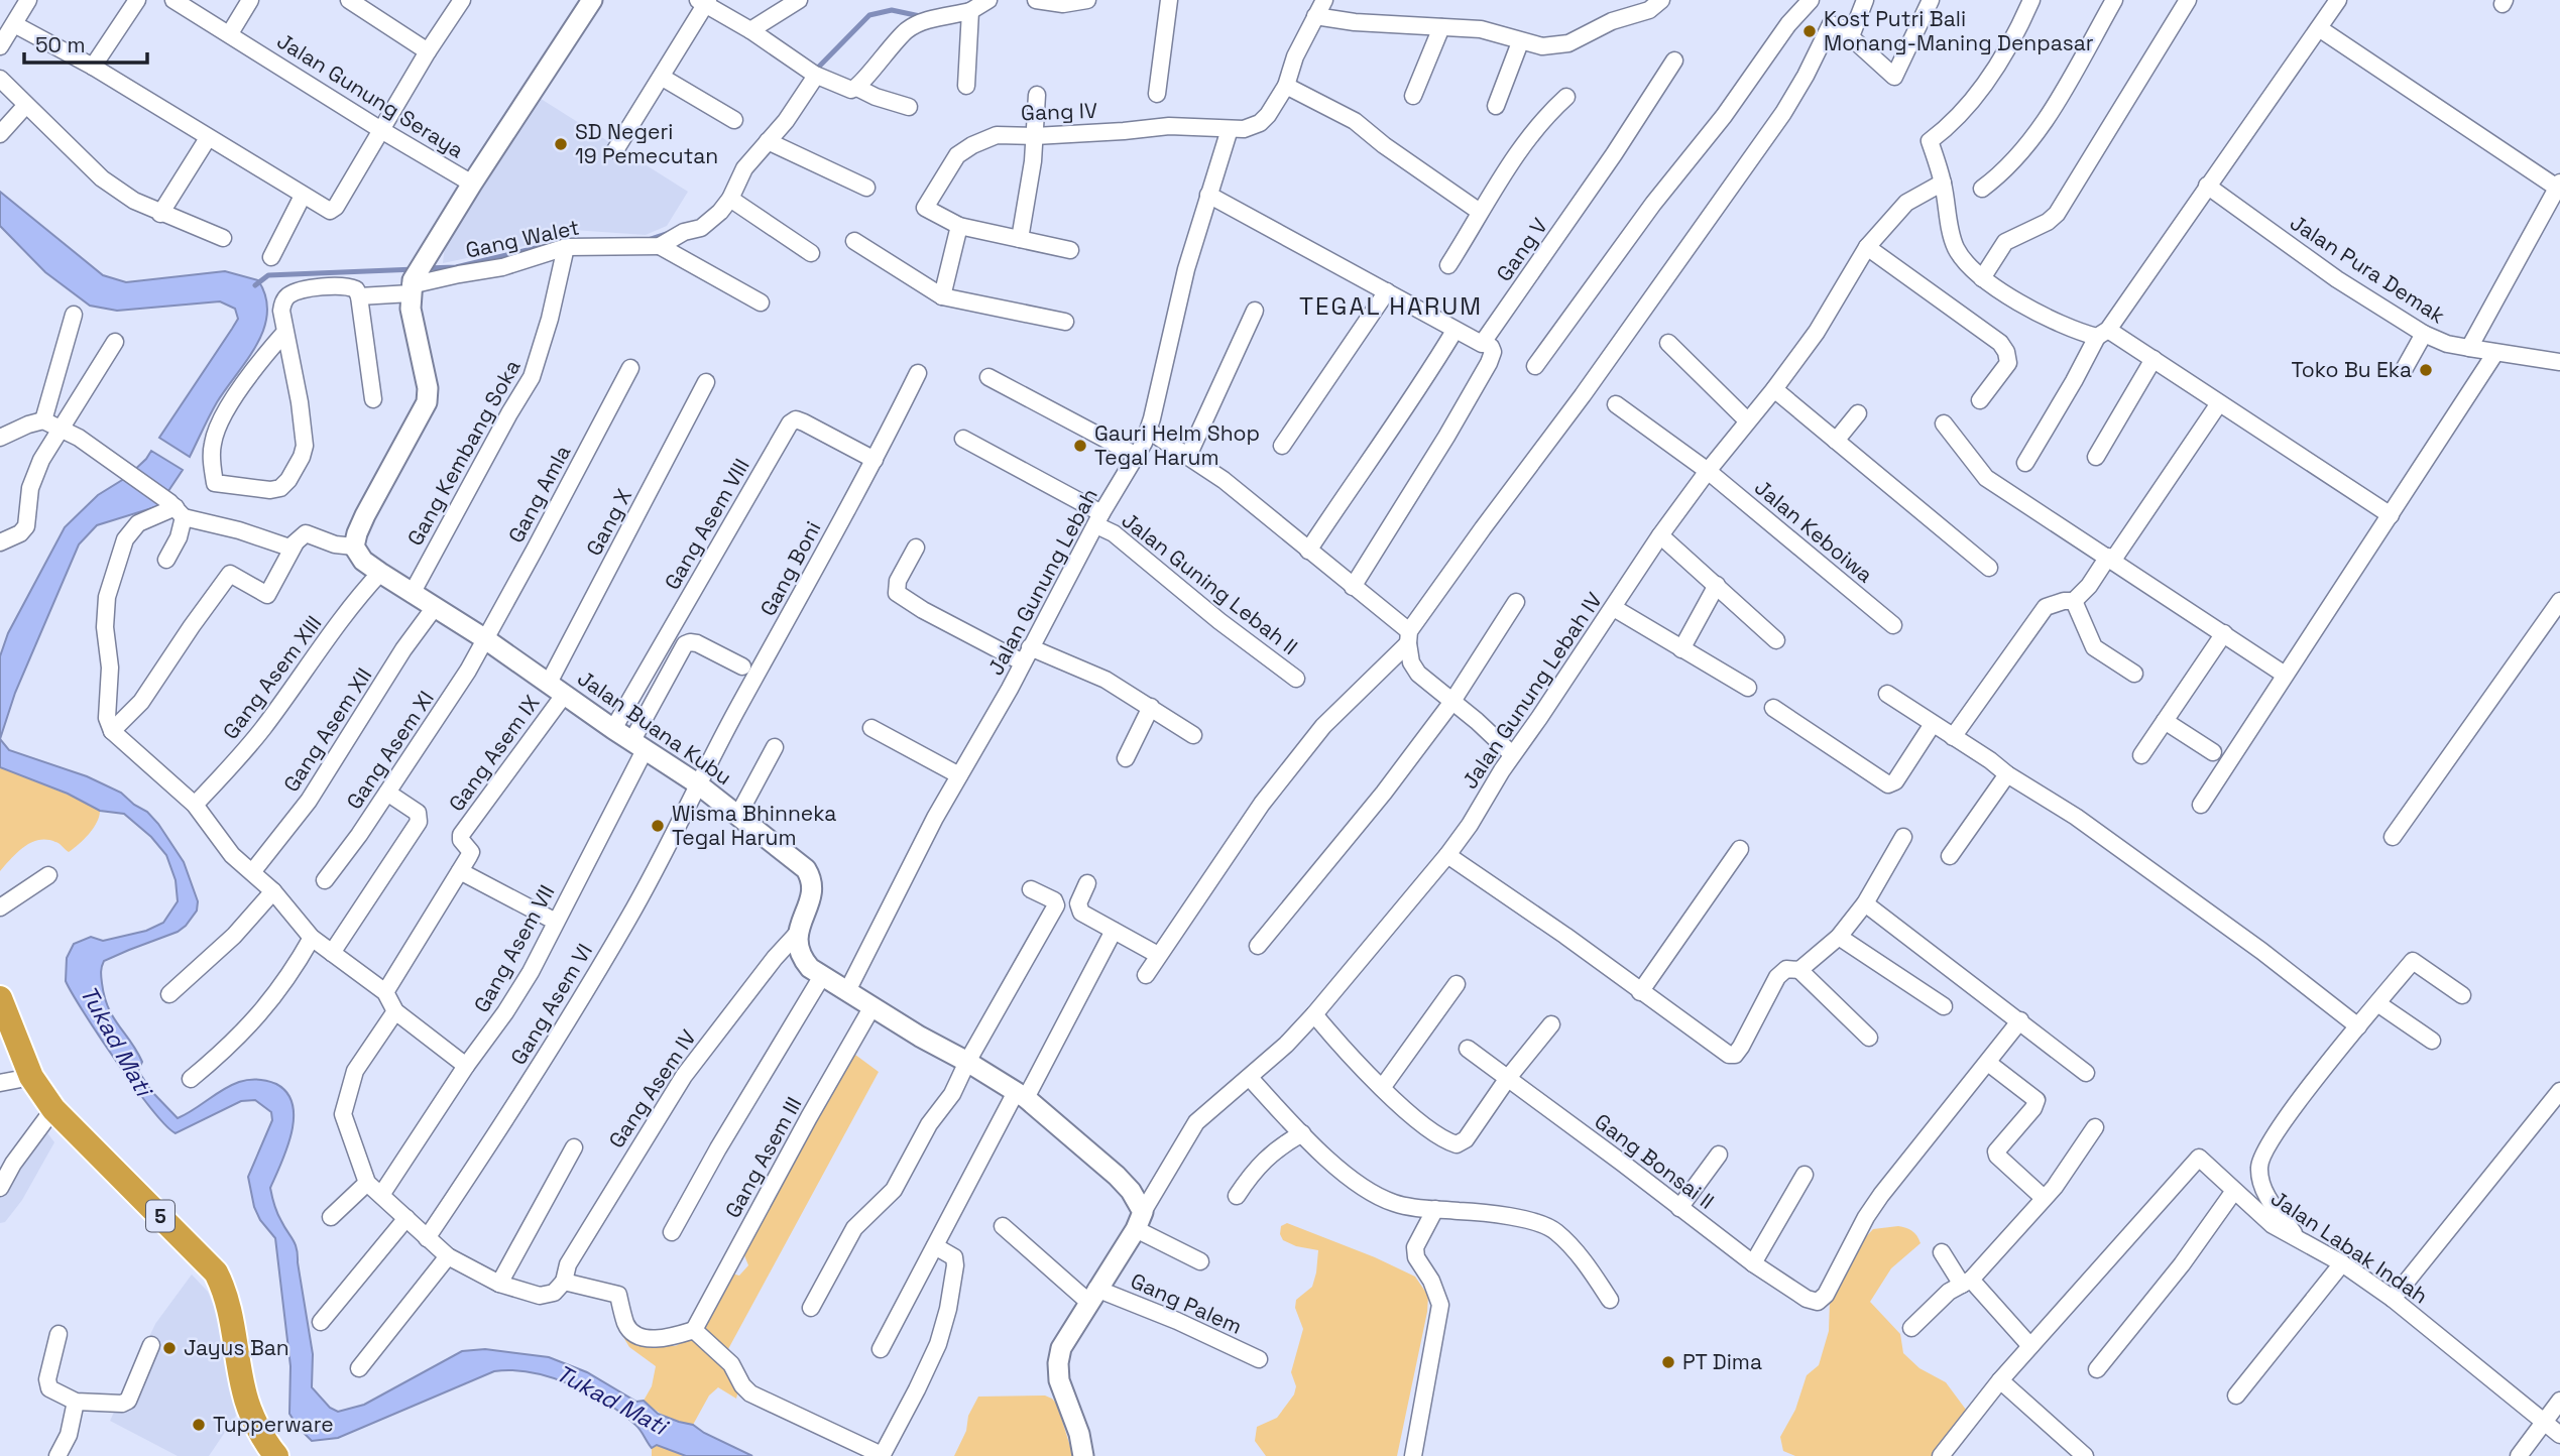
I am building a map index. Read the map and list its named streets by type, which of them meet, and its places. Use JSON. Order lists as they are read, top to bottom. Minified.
{"streets":{"highway":["5"],"street":["Jalan Gunung Seraya","Gang IV","Gang Walet","Gang V","Jalan Pura Demak","Gang Kembang Soka","Gang Amla","Gang X","Gang Asem VIII","Jalan Keboiwa","Gang Boni","Jalan Gunung Lebah","Jalan Guning Lebah II","Gang Asem XIII","Jalan Gunung Lebah IV","Jalan Buana Kubu","Gang Asem XII","Gang Asem XI","Gang Asem IX","Gang Asem VII","Gang Asem VI","Gang Asem IV","Gang Asem III","Gang Bonsai II","Jalan Labak Indah","Gang Palem"]},"crossings":[["Gang IV","Jalan Gunung Lebah"],["Gang Walet","Gang Kembang Soka"],["Gang Kembang Soka","Jalan Buana Kubu"],["Gang Amla","Jalan Buana Kubu"],["Gang Amla","Gang Asem XI"],["Gang X","Jalan Buana Kubu"],["Gang X","Gang Asem IX"],["Gang Asem VIII","Gang Boni"],["Gang Asem VIII","Jalan Buana Kubu"],["Jalan Keboiwa","Jalan Gunung Lebah IV"],["Gang Boni","Jalan Buana Kubu"],["Gang Boni","Gang Asem VI"],["Jalan Gunung Lebah","Jalan Guning Lebah II"],["Gang Asem XIII","Jalan Buana Kubu"],["Jalan Buana Kubu","Gang Asem XII"],["Jalan Buana Kubu","Gang Asem XI"],["Jalan Buana Kubu","Gang Asem IX"],["Jalan Buana Kubu","Gang Asem VII"],["Jalan Buana Kubu","Gang Asem VI"],["Jalan Buana Kubu","Gang Asem IV"]],"districts":["TEGAL HARUM"],"water":["Tukad Mati"],"places":["Kost Putri Bali Monang-Maning Denpasar","SD Negeri 19 Pemecutan","Toko Bu Eka","Gauri Helm Shop Tegal Harum","Wisma Bhinneka Tegal Harum","Jayus Ban","PT Dima","Tupperware"],"scale_bar":"50 m"}
